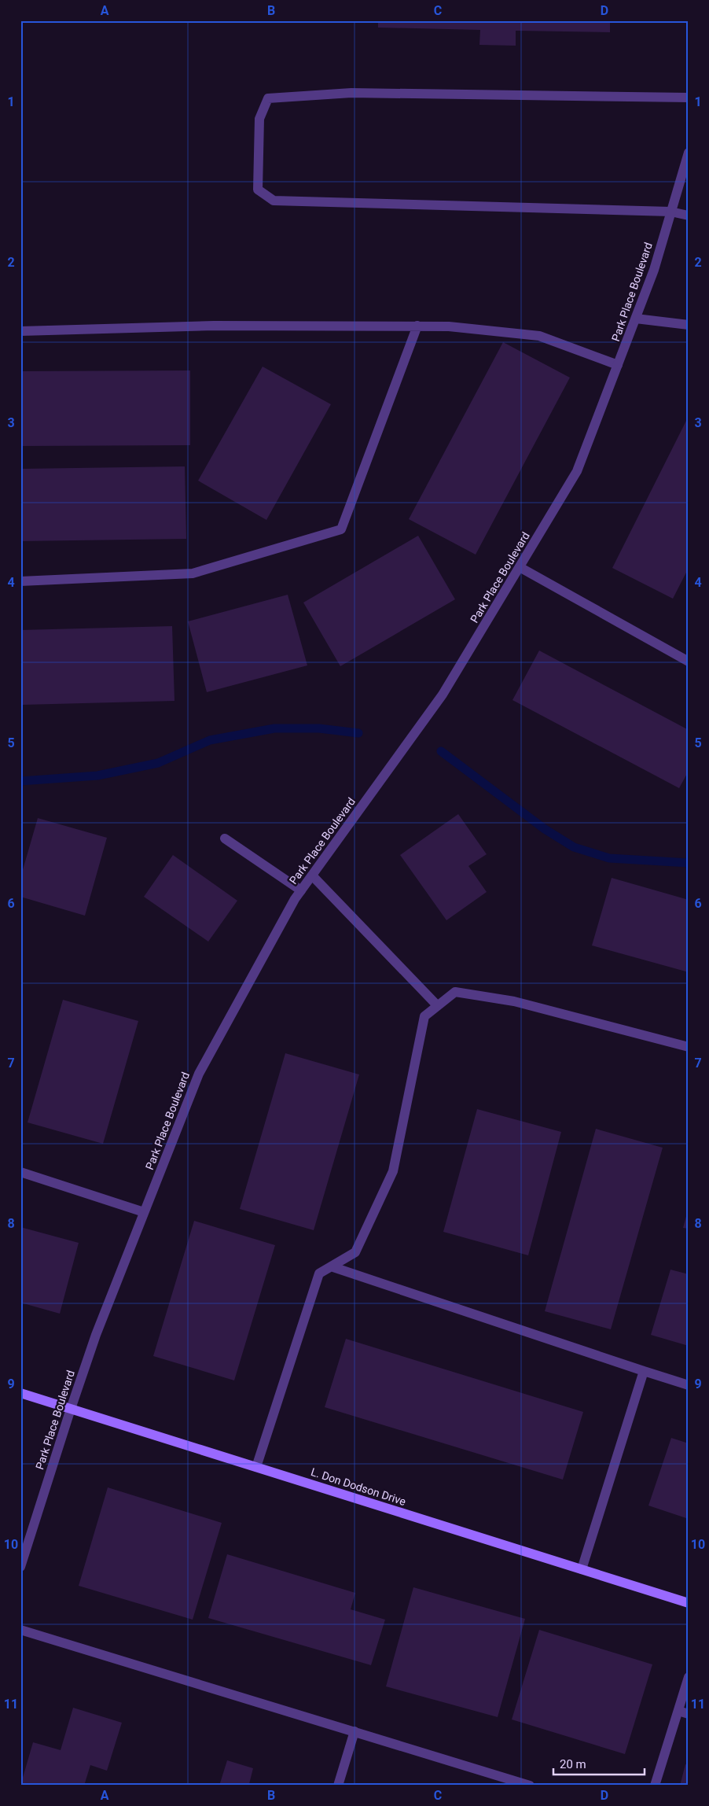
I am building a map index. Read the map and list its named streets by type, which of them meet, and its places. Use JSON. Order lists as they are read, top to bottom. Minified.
{"streets":{"street":["Park Place Boulevard","L. Don Dodson Drive"]},"crossings":[["Park Place Boulevard","L. Don Dodson Drive"]],"scale_bar":"20 m","grid":{"columns":["A","B","C","D"],"rows":["1","2","3","4","5","6","7","8","9","10","11"]}}
